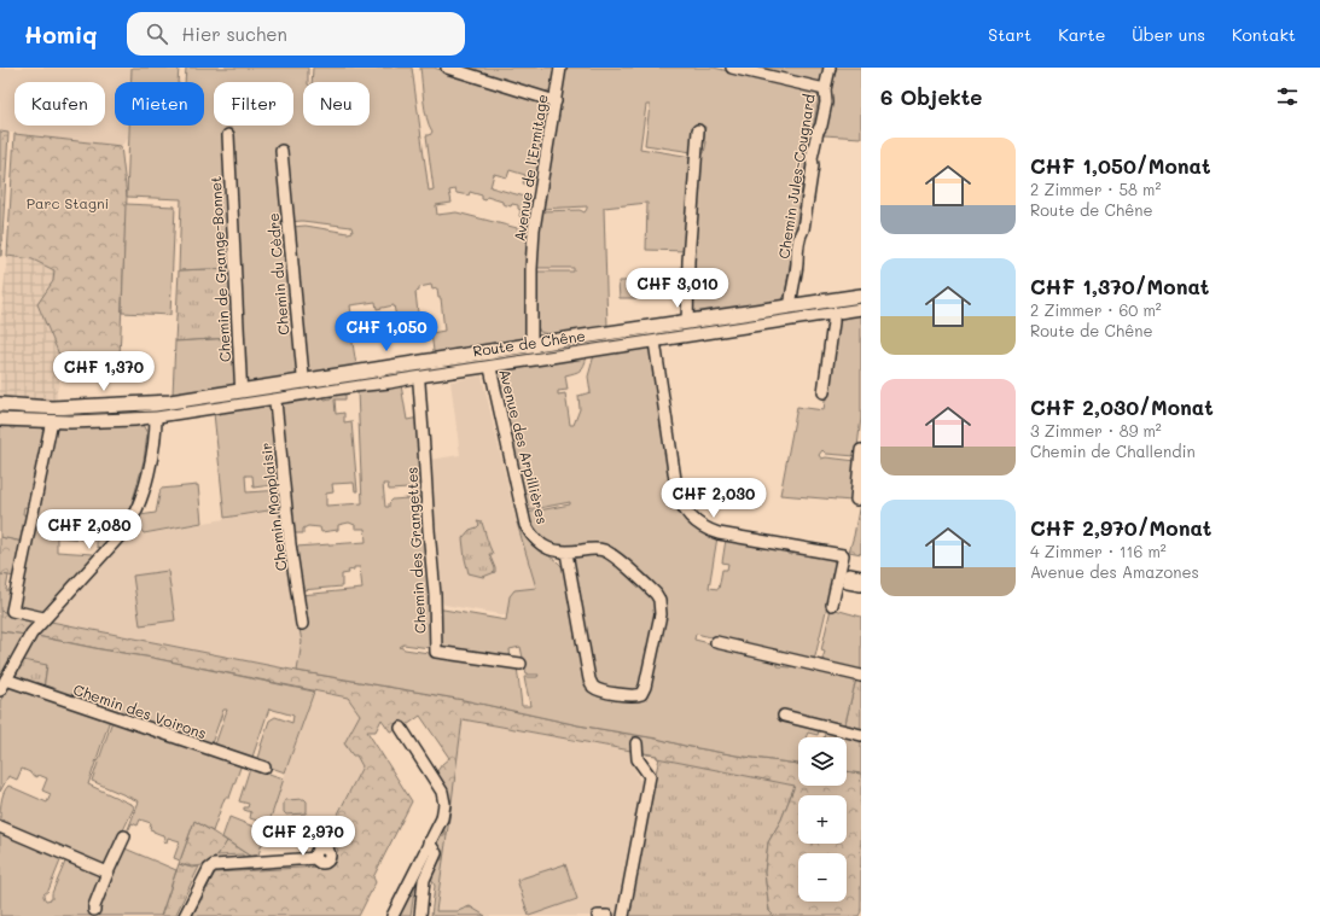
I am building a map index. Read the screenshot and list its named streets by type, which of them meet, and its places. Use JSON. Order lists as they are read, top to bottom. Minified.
{"streets":{"main road":["Route de Chêne"],"street":["Avenue de l'Ermitage","Chemin Jules-Cougnard","Chemin de Grange-Bonnet","Chemin du Cèdre","Avenue des Arpillières","Chemin Monplaisir","Chemin des Grangettes","Chemin des Voirons"]},"crossings":[["Avenue de l'Ermitage","Route de Chêne"],["Chemin Jules-Cougnard","Route de Chêne"],["Chemin de Grange-Bonnet","Route de Chêne"],["Chemin du Cèdre","Route de Chêne"],["Route de Chêne","Avenue des Arpillières"],["Route de Chêne","Chemin Monplaisir"],["Route de Chêne","Chemin des Grangettes"]],"parks":["Parc Stagni"],"page":{"header":"Homiq","search":"Hier suchen","nav":["Start","Karte","Über uns","Kontakt"],"heading":"6 Objekte","chip":["Kaufen","Mieten","Filter","Neu"],"list":[{"name":"CHF 1,050/Monat","note":"2 Zimmer · 58 m² · Route de Chêne"},{"name":"CHF 1,370/Monat","note":"2 Zimmer · 60 m² · Route de Chêne"},{"name":"CHF 2,030/Monat","note":"3 Zimmer · 89 m² · Chemin de Challendin"},{"name":"CHF 2,970/Monat","note":"4 Zimmer · 116 m² · Avenue des Amazones"}],"price":["CHF 3,010","CHF 1,050","CHF 1,370","CHF 2,030","CHF 2,080","CHF 2,970"],"map_buttons":["+","−"]}}
